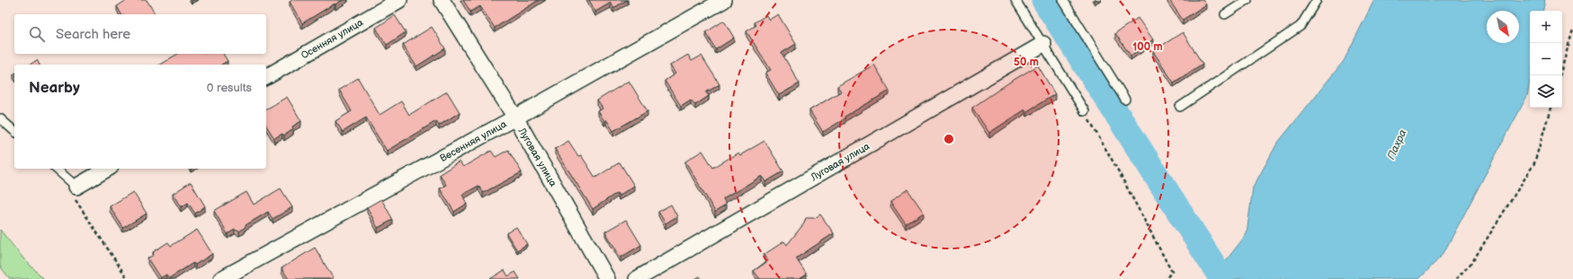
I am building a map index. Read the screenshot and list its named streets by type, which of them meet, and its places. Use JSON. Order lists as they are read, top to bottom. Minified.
{"streets":{"street":["Осенняя улица","Весенняя улица","Луговая улица"]},"crossings":[["Весенняя улица","Луговая улица"]],"water":["Пахра"],"north":"bottom right","page":{"map_buttons":["+","−"],"search":"Search here","heading":["Nearby","0 results"]},"rings":["100 m","50 m"]}
